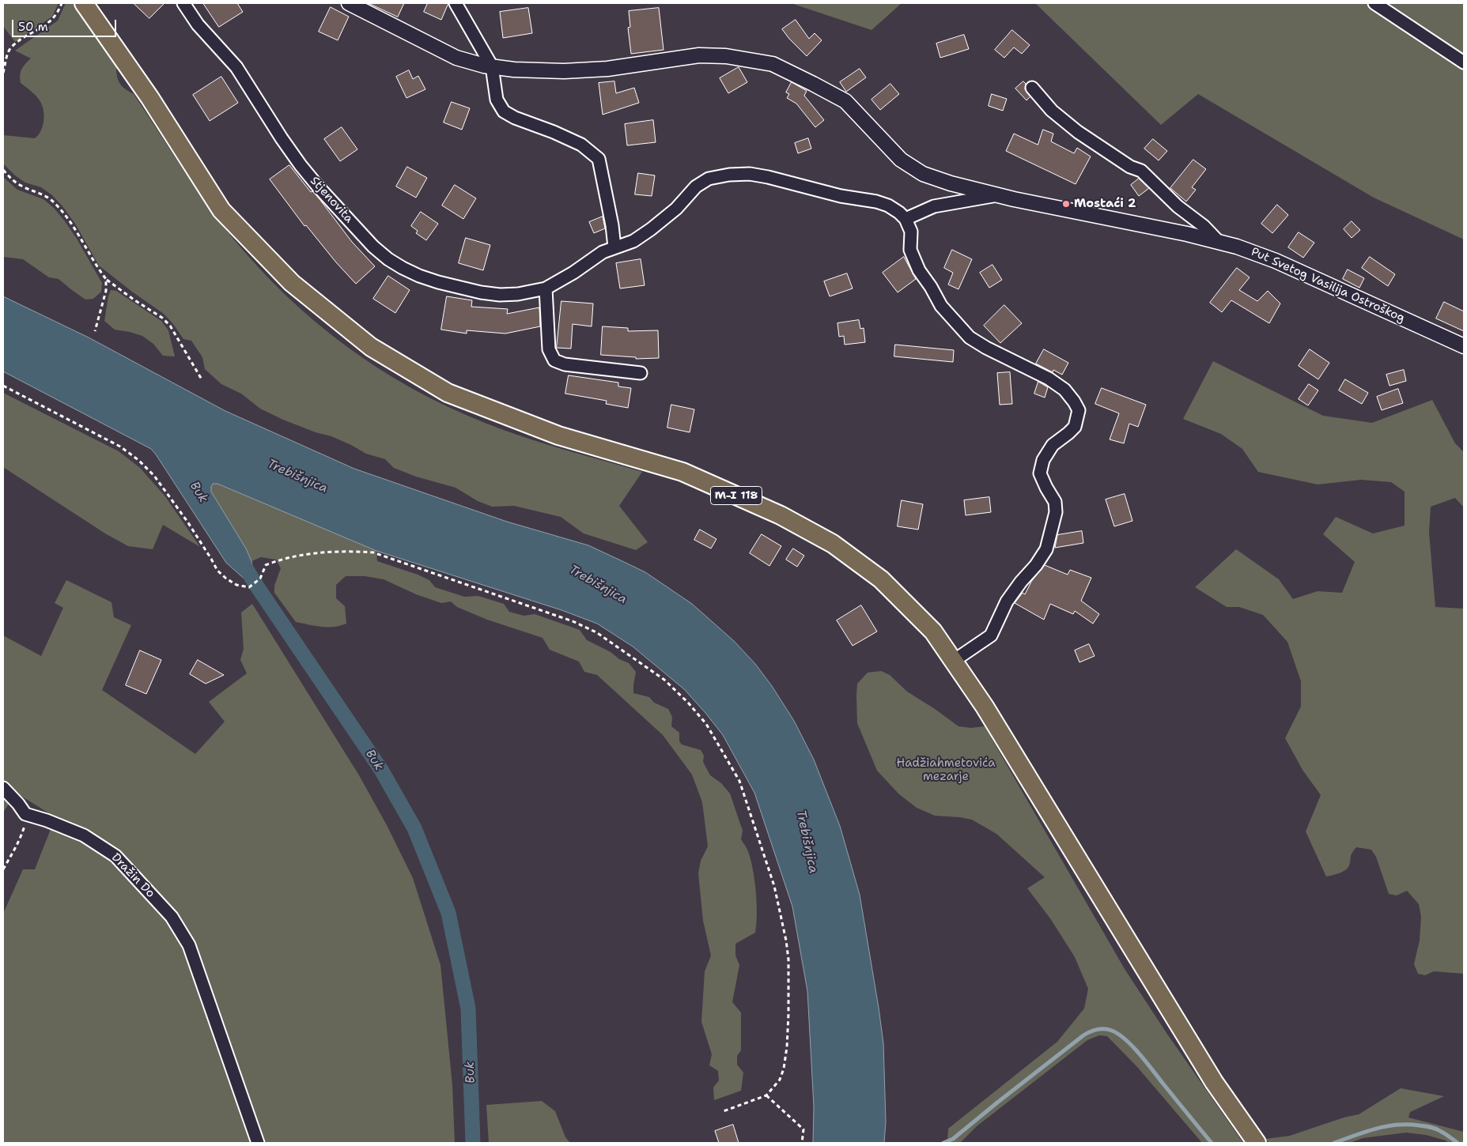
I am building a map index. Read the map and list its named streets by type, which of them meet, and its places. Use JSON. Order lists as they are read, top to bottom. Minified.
{"streets":{"main road":["M-I 118"],"street":["Stjenovita","Put Svetog Vasilija Ostroškog","Dražin Do"]},"water":["Trebišnjica","Buk"],"parks":["Hadžiahmetovića mezarje"],"places":["Mostaći 2"],"scale_bar":"50 m"}
